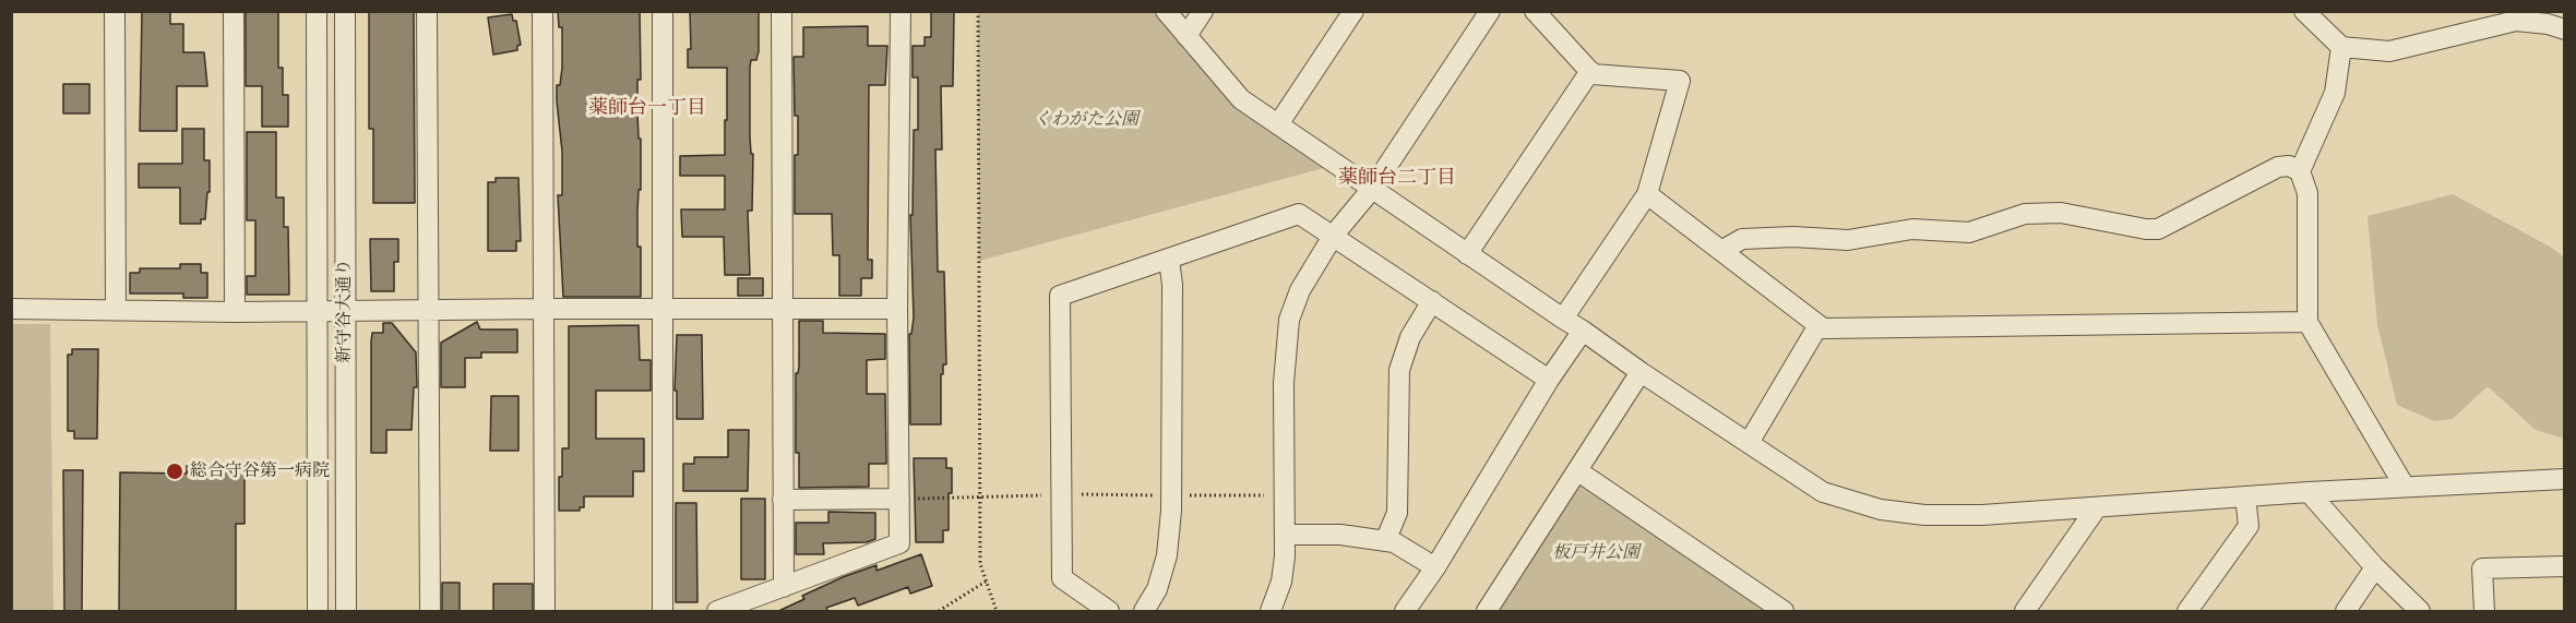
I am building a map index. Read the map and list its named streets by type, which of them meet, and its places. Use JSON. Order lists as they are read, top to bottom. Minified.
{"streets":{"street":["新守谷大通り"]},"districts":["薬師台一丁目","薬師台二丁目"],"parks":["くわがた公園","板戸井公園"],"places":["総合守谷第一病院"]}
